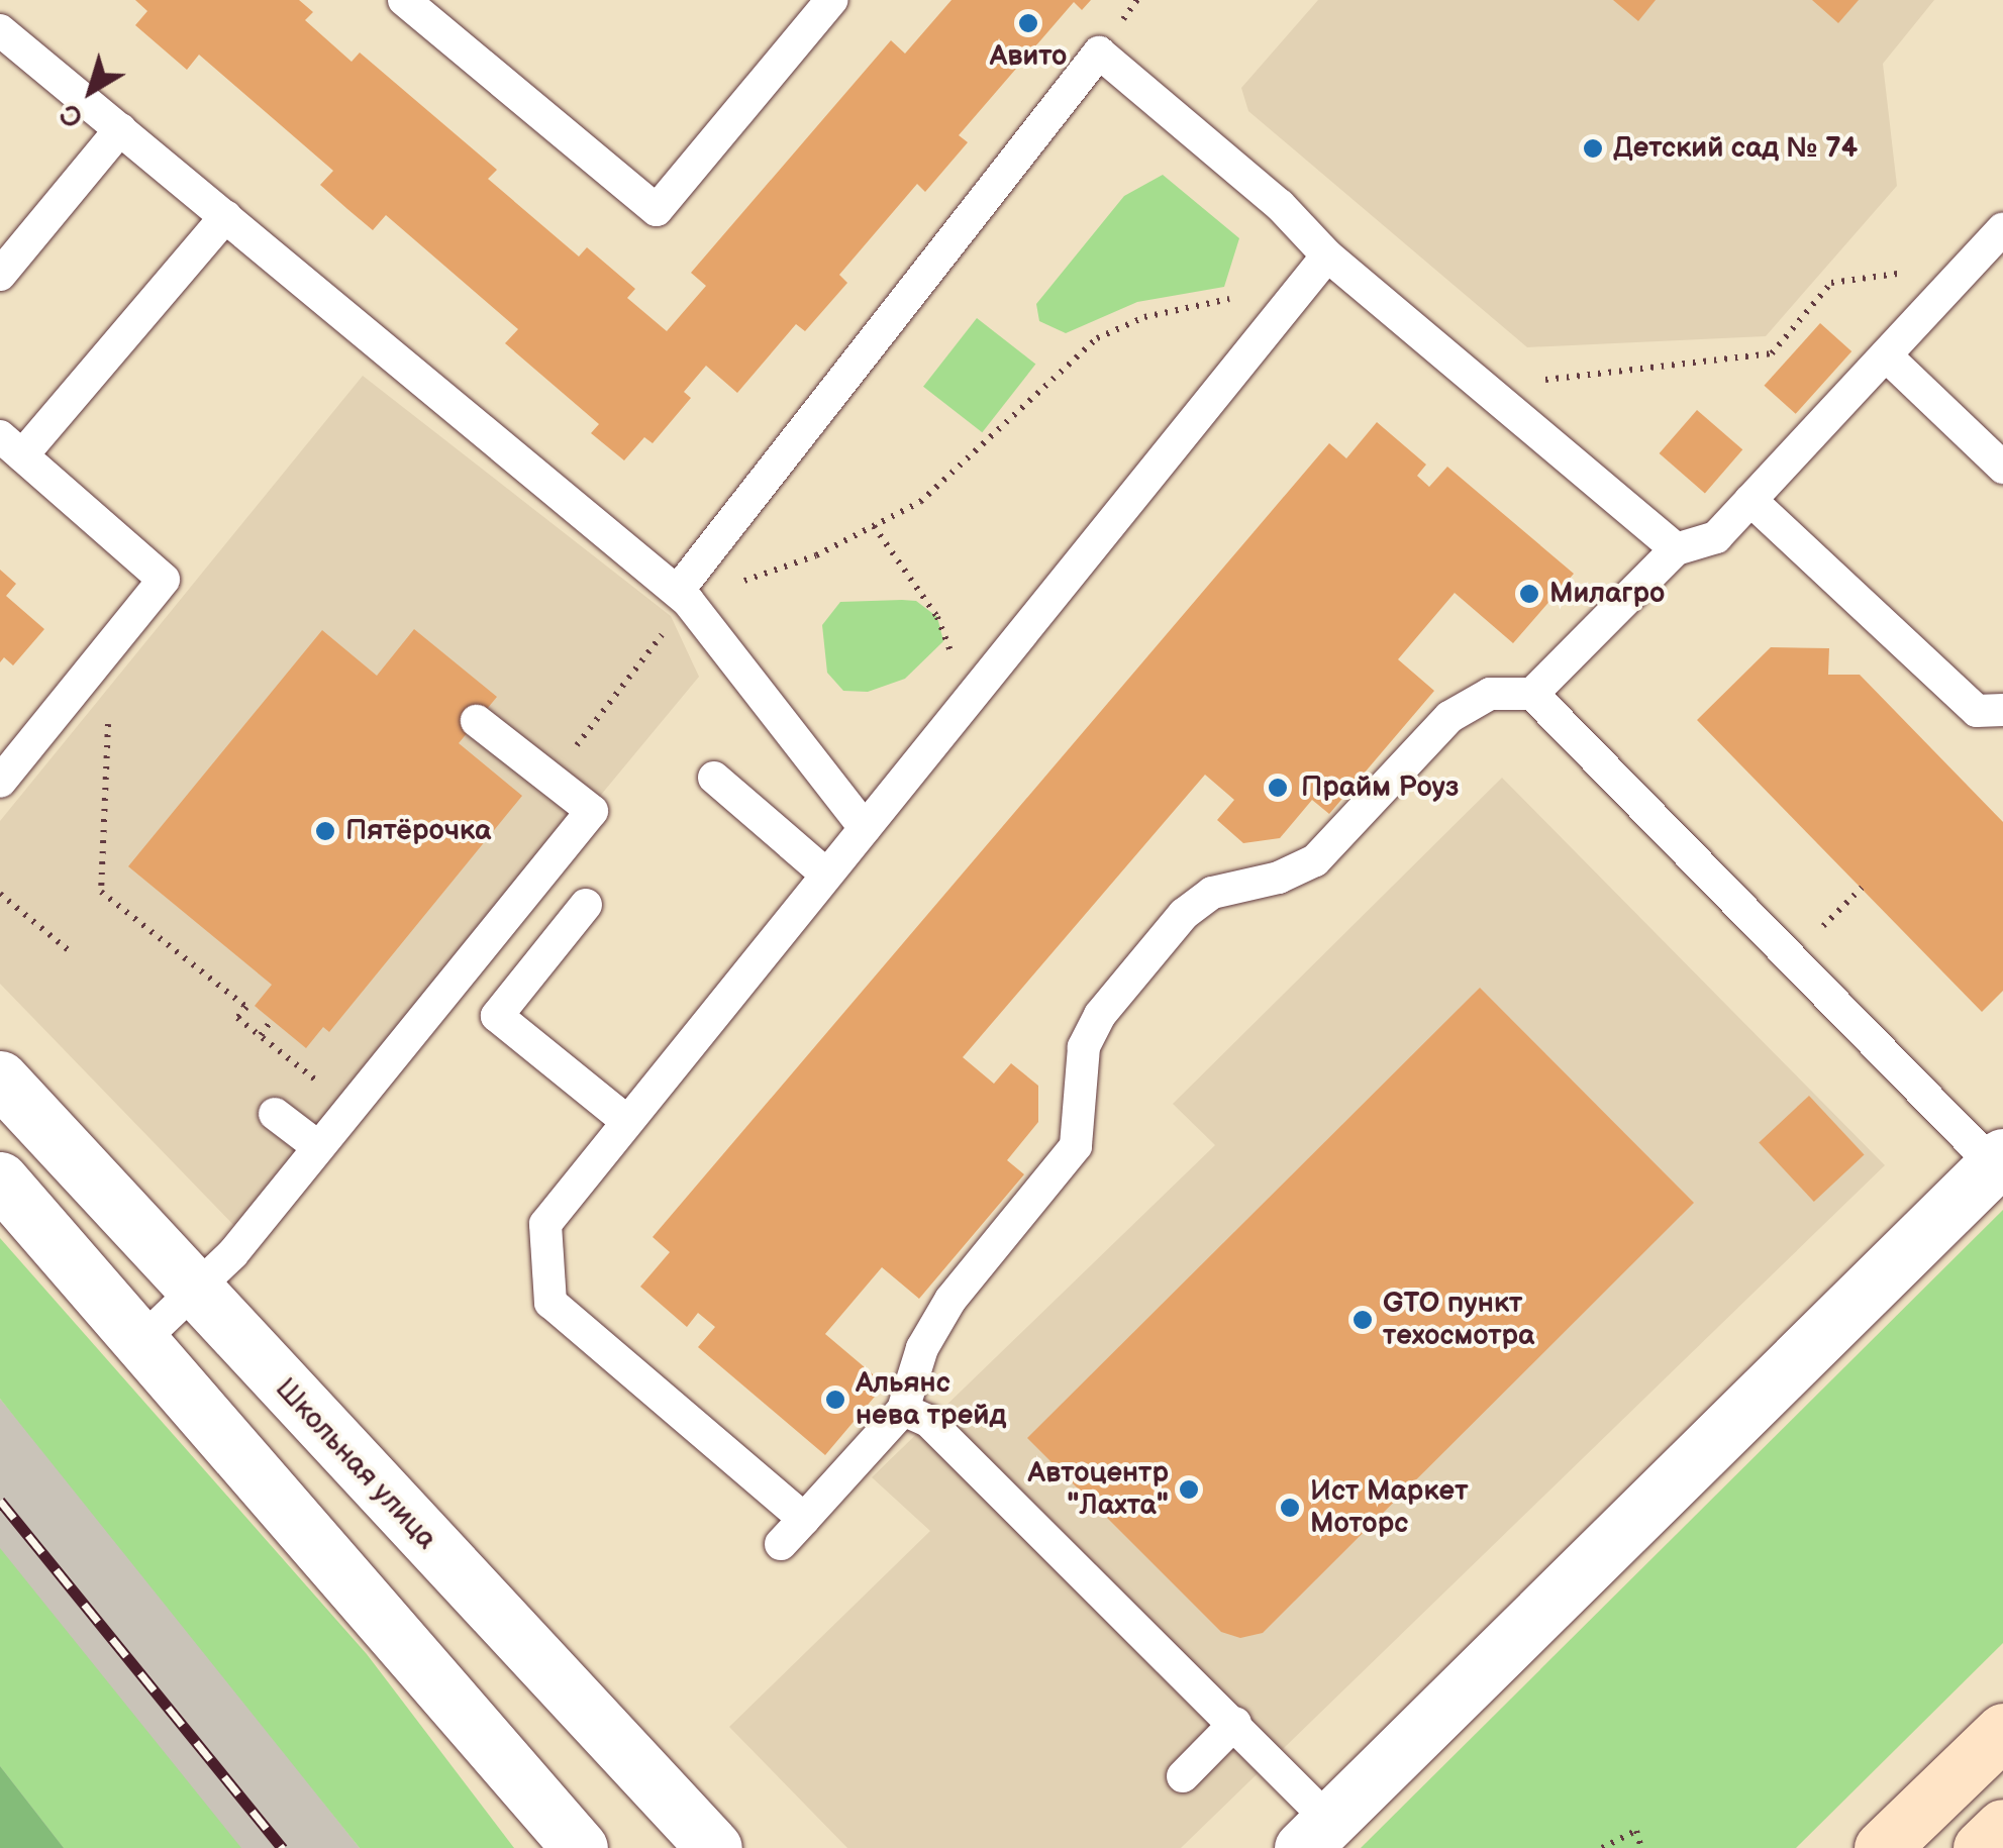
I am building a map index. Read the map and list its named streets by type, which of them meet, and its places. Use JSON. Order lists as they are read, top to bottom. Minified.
{"streets":{"street":["Школьная улица"]},"places":["Авито","Детский сад № 74","Милагро","Прайм Роуз","Пятёрочка","GTO пункт техосмотра","Альянс нева трейд","Автоцентр \"Лахта\"","Ист Маркет Моторс"],"north":"bottom left"}
